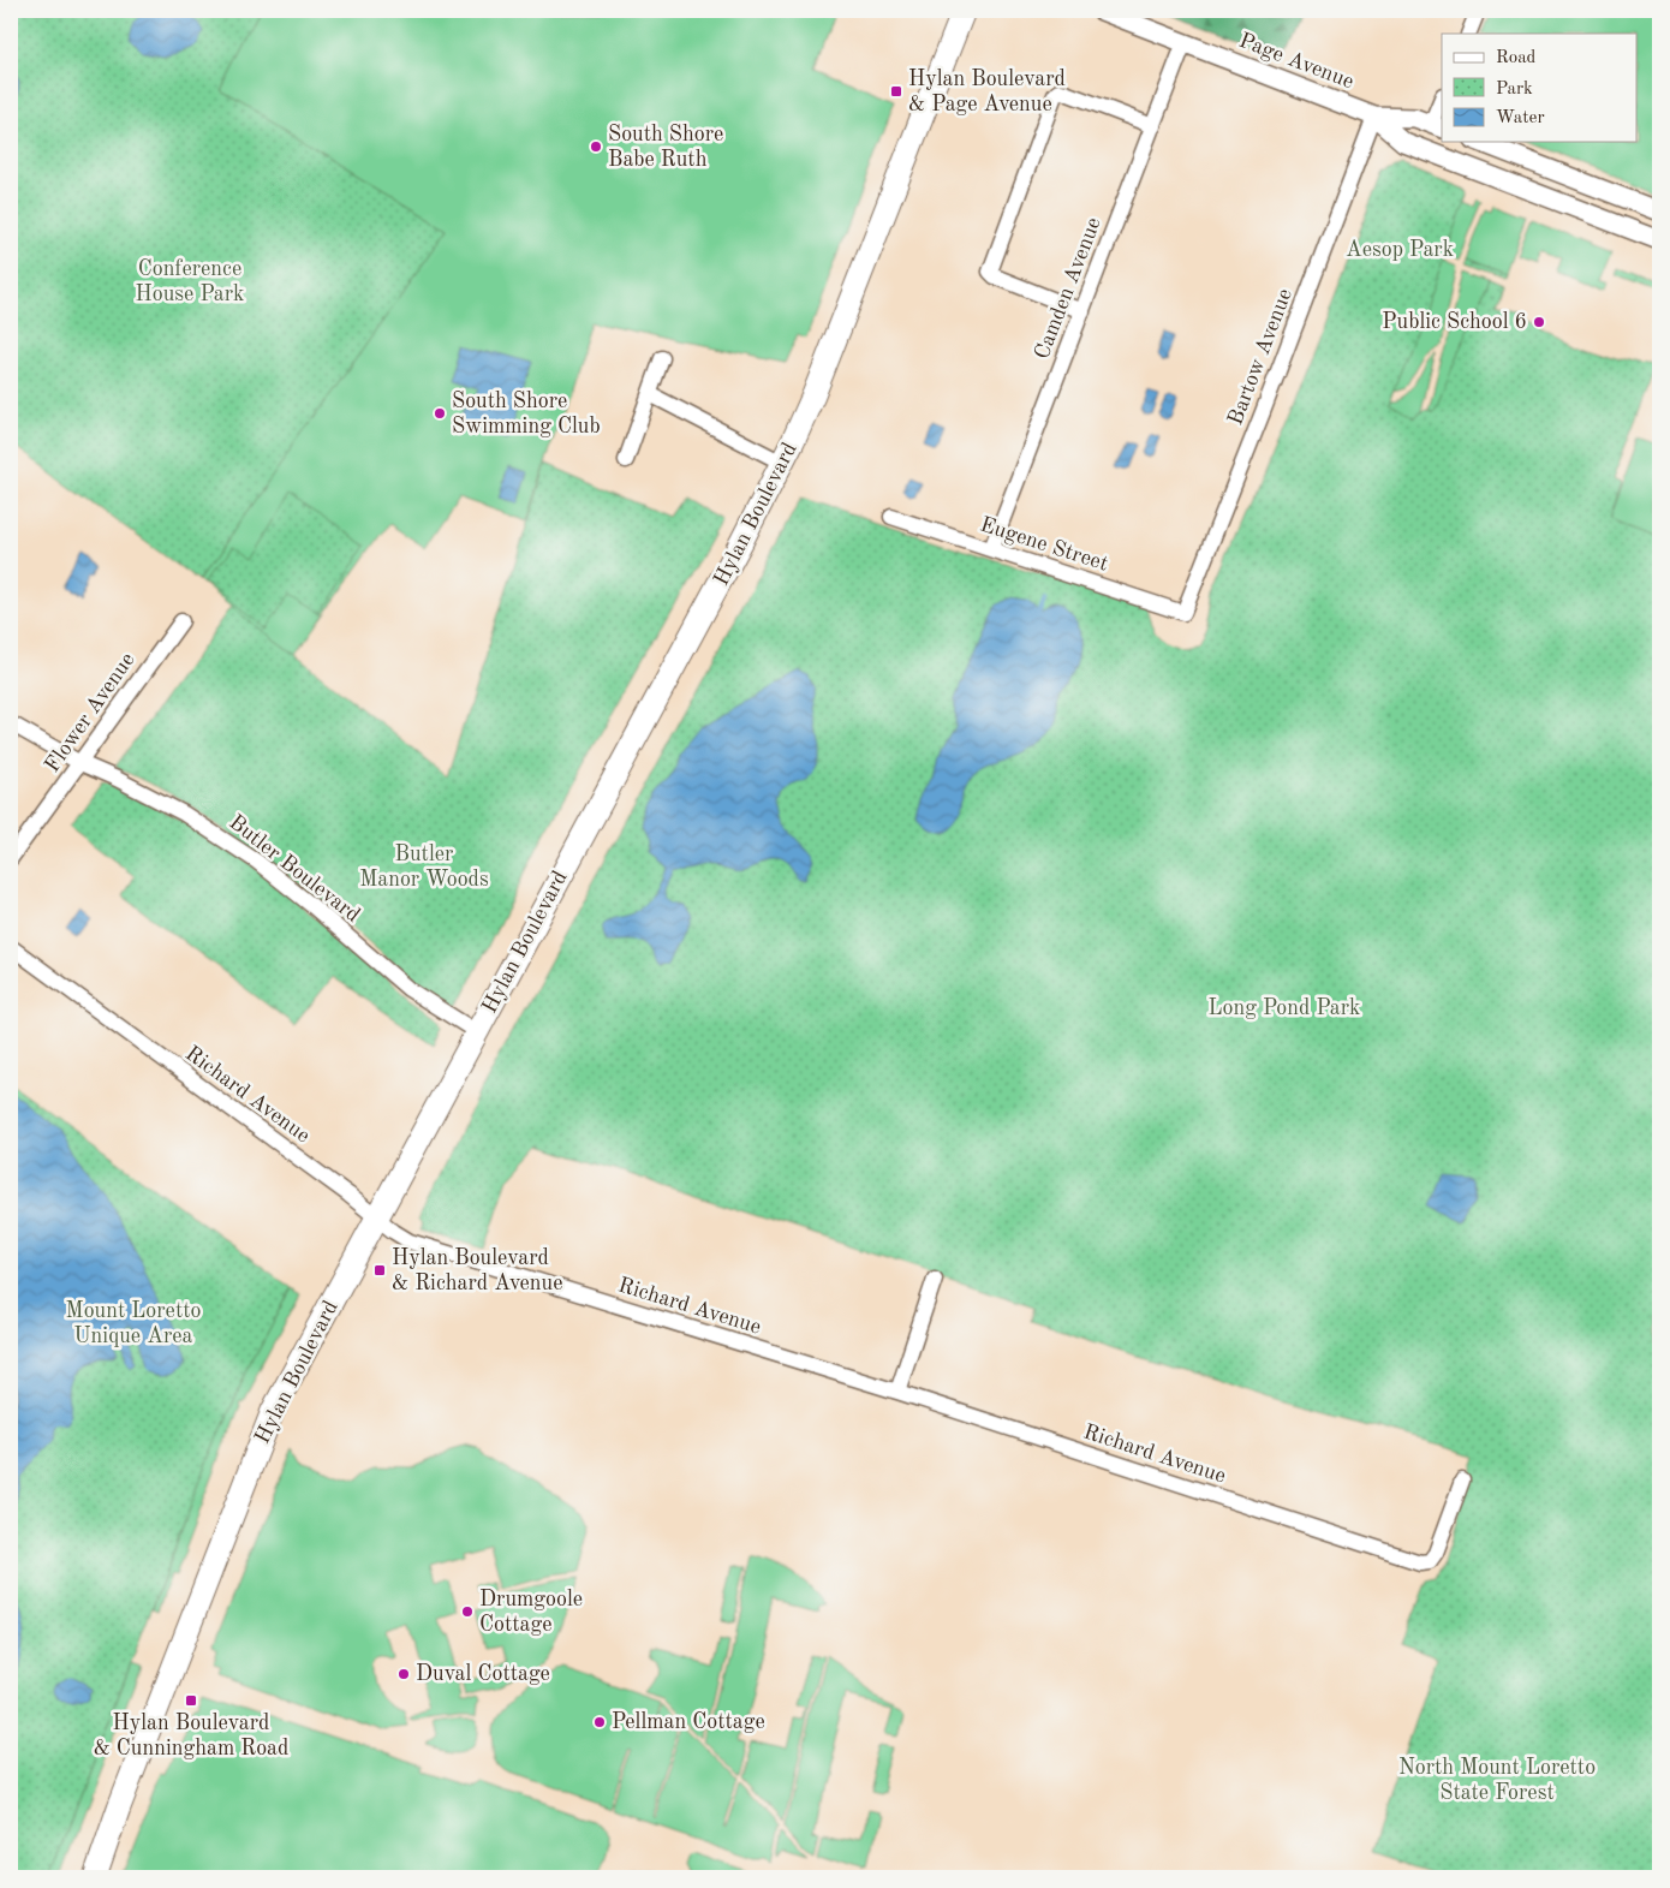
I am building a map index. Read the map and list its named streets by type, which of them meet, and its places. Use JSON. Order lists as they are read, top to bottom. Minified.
{"streets":{"main road":["Hylan Boulevard"],"street":["Page Avenue","Camden Avenue","Bartow Avenue","Eugene Street","Flower Avenue","Butler Boulevard","Richard Avenue"]},"crossings":[["Page Avenue","Camden Avenue"],["Page Avenue","Bartow Avenue"],["Camden Avenue","Eugene Street"],["Bartow Avenue","Eugene Street"],["Hylan Boulevard","Butler Boulevard"],["Hylan Boulevard","Richard Avenue"],["Flower Avenue","Butler Boulevard"]],"parks":["Aesop Park","Conference House Park","Butler Manor Woods","Long Pond Park","Mount Loretto Unique Area","North Mount Loretto State Forest"],"places":{"transit":["Hylan Boulevard & Page Avenue","Hylan Boulevard & Richard Avenue","Hylan Boulevard & Cunningham Road"],"other":["South Shore Babe Ruth","Public School 6","South Shore Swimming Club","Drumgoole Cottage","Duval Cottage","Pellman Cottage"]},"legend":["Road","Park","Water"]}
